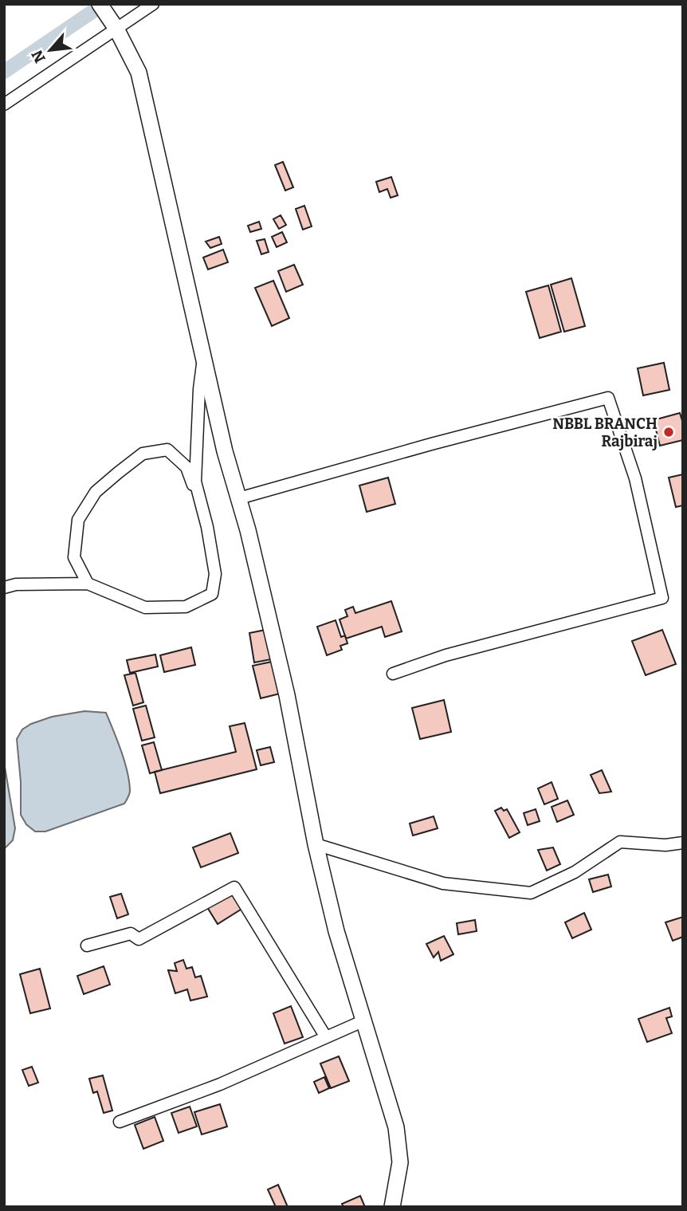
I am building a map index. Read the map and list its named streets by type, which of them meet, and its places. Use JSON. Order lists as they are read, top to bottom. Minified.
{"places":["NBBL BRANCH Rajbiraj"],"north":"bottom left"}
